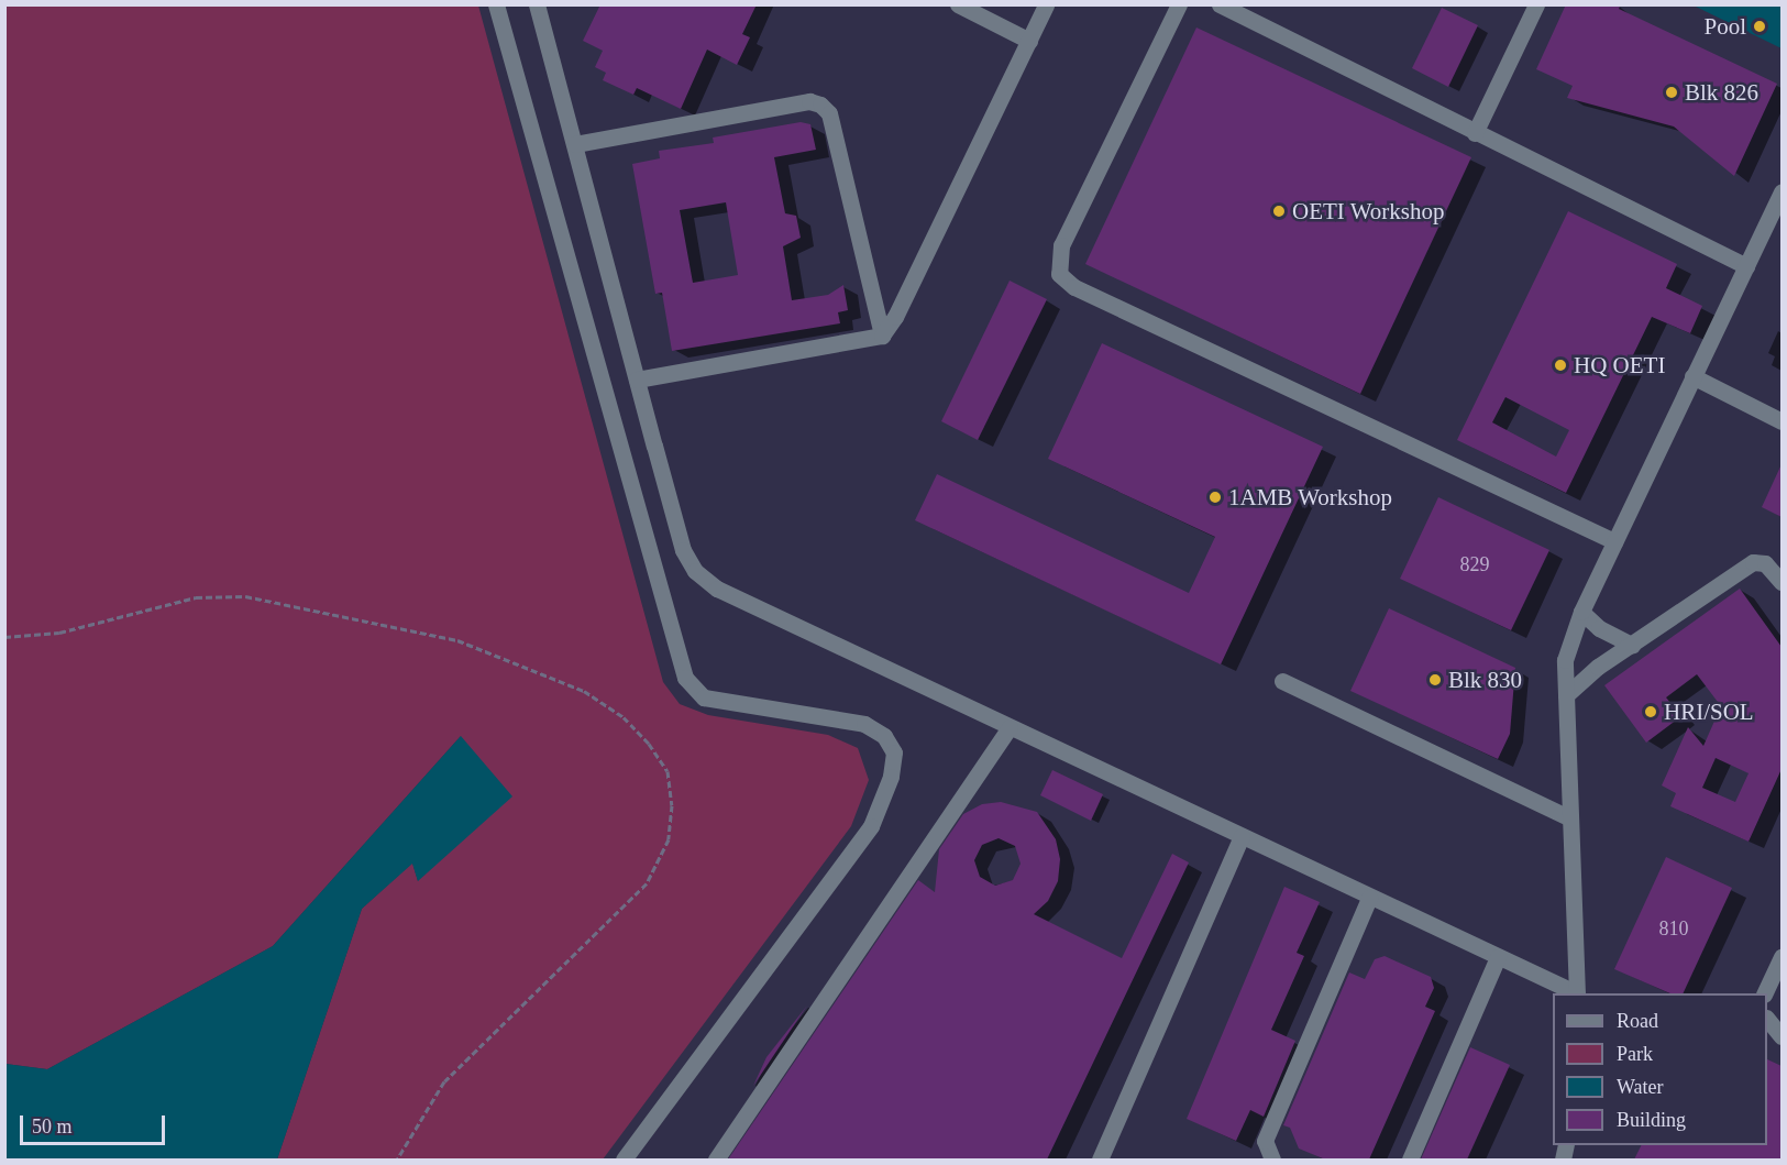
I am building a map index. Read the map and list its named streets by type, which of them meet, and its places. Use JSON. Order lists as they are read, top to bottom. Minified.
{"places":["Pool","Blk 826","OETI Workshop","HQ OETI","1AMB Workshop","Blk 830","HRI/SOL"],"house_numbers":["829","810"],"legend":["Road","Park","Water","Building"],"scale_bar":"50 m"}
